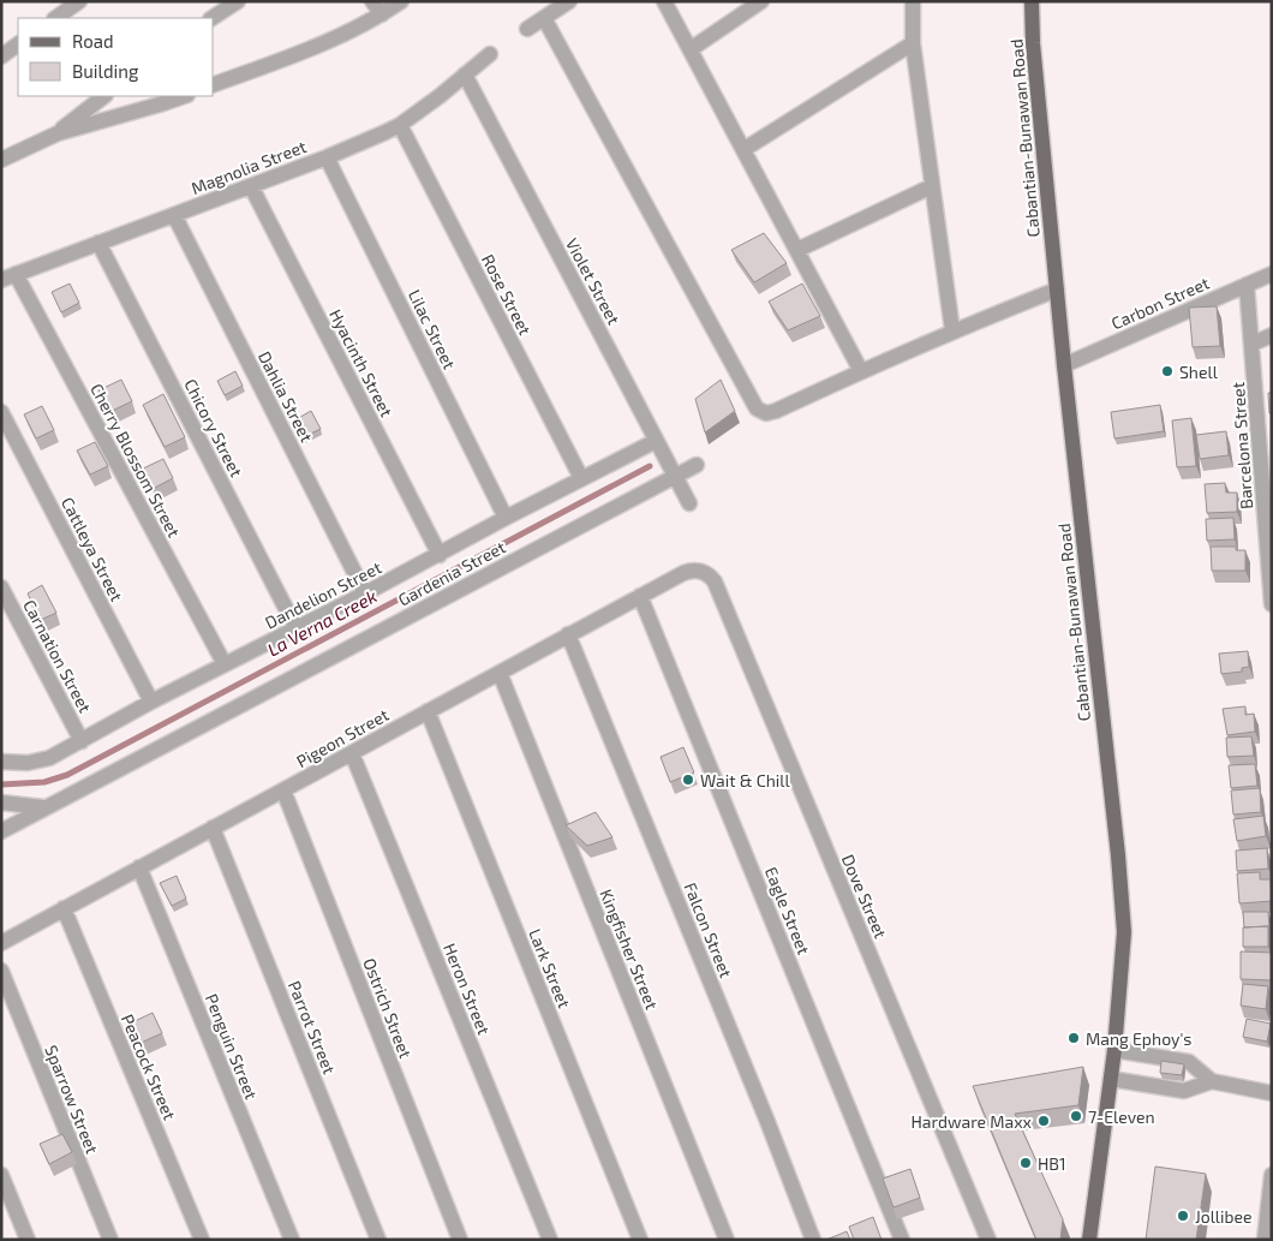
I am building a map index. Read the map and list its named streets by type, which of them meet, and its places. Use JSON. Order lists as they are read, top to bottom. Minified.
{"streets":{"main road":["Cabantian-Bunawan Road"],"street":["Magnolia Street","Violet Street","Rose Street","Carbon Street","Lilac Street","Hyacinth Street","Dahlia Street","Chicory Street","Barcelona Street","Cherry Blossom Street","Cattleya Street","Gardenia Street","Dandelion Street","Carnation Street","Pigeon Street","Dove Street","Eagle Street","Falcon Street","Kingfisher Street","Lark Street","Heron Street","Ostrich Street","Parrot Street","Penguin Street","Peacock Street","Sparrow Street"]},"crossings":[["Cabantian-Bunawan Road","Carbon Street"],["Magnolia Street","Violet Street"],["Magnolia Street","Rose Street"],["Magnolia Street","Lilac Street"],["Magnolia Street","Hyacinth Street"],["Magnolia Street","Dahlia Street"],["Magnolia Street","Chicory Street"],["Magnolia Street","Cherry Blossom Street"],["Violet Street","Gardenia Street"],["Violet Street","Dandelion Street"],["Rose Street","Dandelion Street"],["Carbon Street","Barcelona Street"],["Lilac Street","Dandelion Street"],["Hyacinth Street","Dandelion Street"],["Dahlia Street","Dandelion Street"],["Chicory Street","Dandelion Street"],["Cherry Blossom Street","Dandelion Street"],["Cattleya Street","Dandelion Street"],["Dandelion Street","Carnation Street"],["Pigeon Street","Dove Street"],["Pigeon Street","Eagle Street"],["Pigeon Street","Falcon Street"],["Pigeon Street","Kingfisher Street"],["Pigeon Street","Lark Street"],["Pigeon Street","Heron Street"],["Pigeon Street","Ostrich Street"],["Pigeon Street","Parrot Street"],["Pigeon Street","Penguin Street"],["Pigeon Street","Peacock Street"]],"water":["La Verna Creek"],"places":["Shell","Wait & Chill","Mang Ephoy's","7-Eleven","Hardware Maxx","HB1","Jollibee"],"legend":["Road","Building"]}
